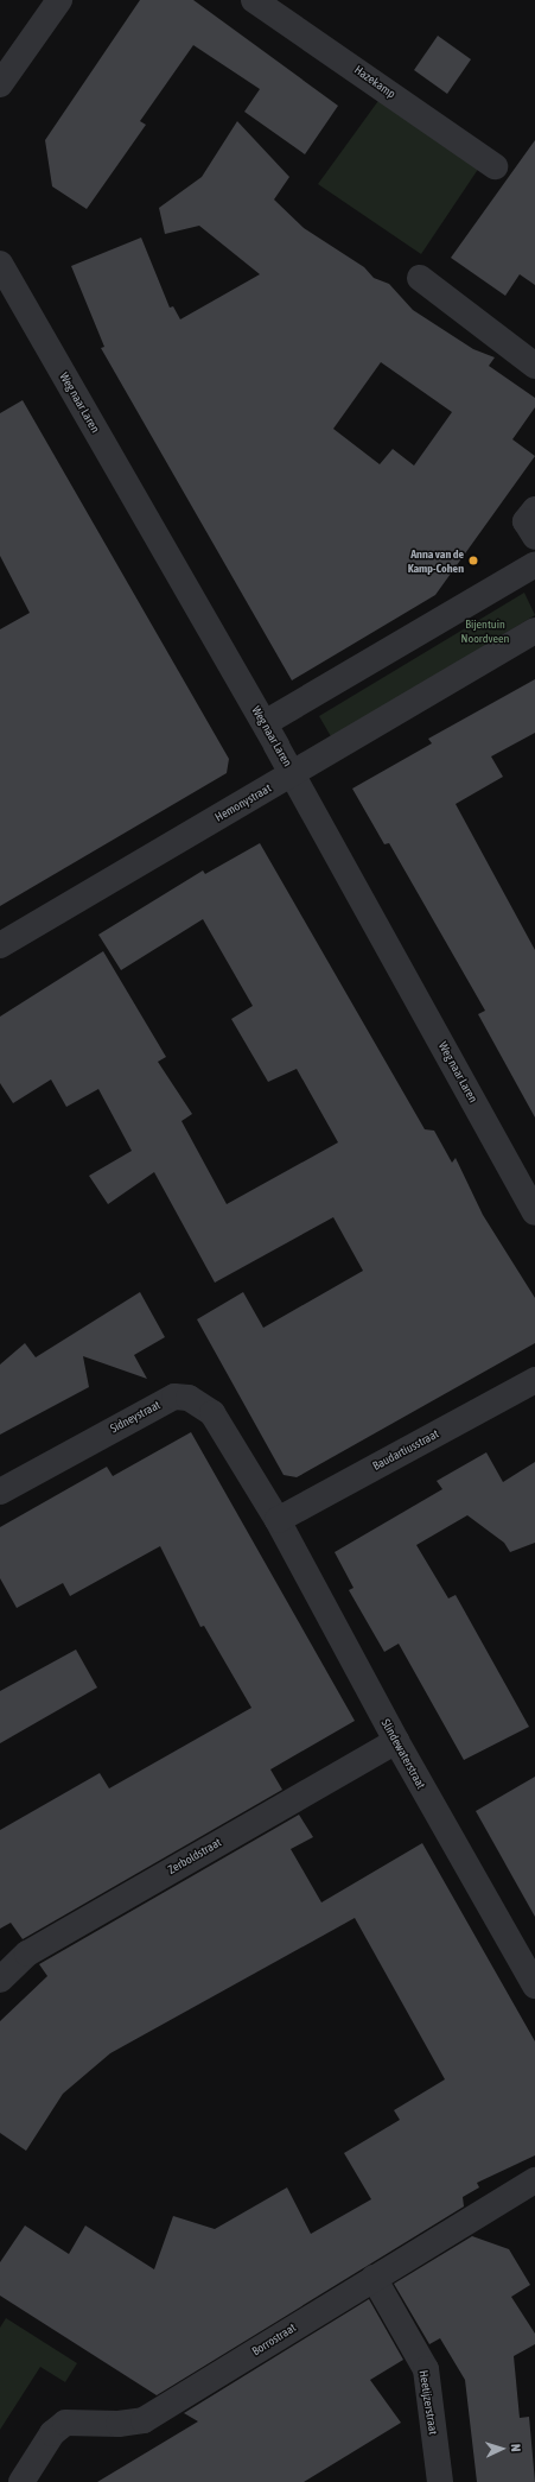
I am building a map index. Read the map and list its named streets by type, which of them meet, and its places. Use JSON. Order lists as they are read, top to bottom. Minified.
{"streets":{"street":["Hazekamp","Weg naar Laren","Hemonystraat","Sidneystraat","Baudartiusstraat","Slindewaterstraat","Zerboldstraat","Borrostraat","Heetijzerstraat"]},"crossings":[["Weg naar Laren","Hemonystraat"],["Sidneystraat","Baudartiusstraat"],["Sidneystraat","Slindewaterstraat"],["Baudartiusstraat","Slindewaterstraat"],["Slindewaterstraat","Zerboldstraat"],["Borrostraat","Heetijzerstraat"]],"parks":["Bijentuin Noordveen"],"places":["Anna van de Kamp-Cohen"],"north":"right"}
